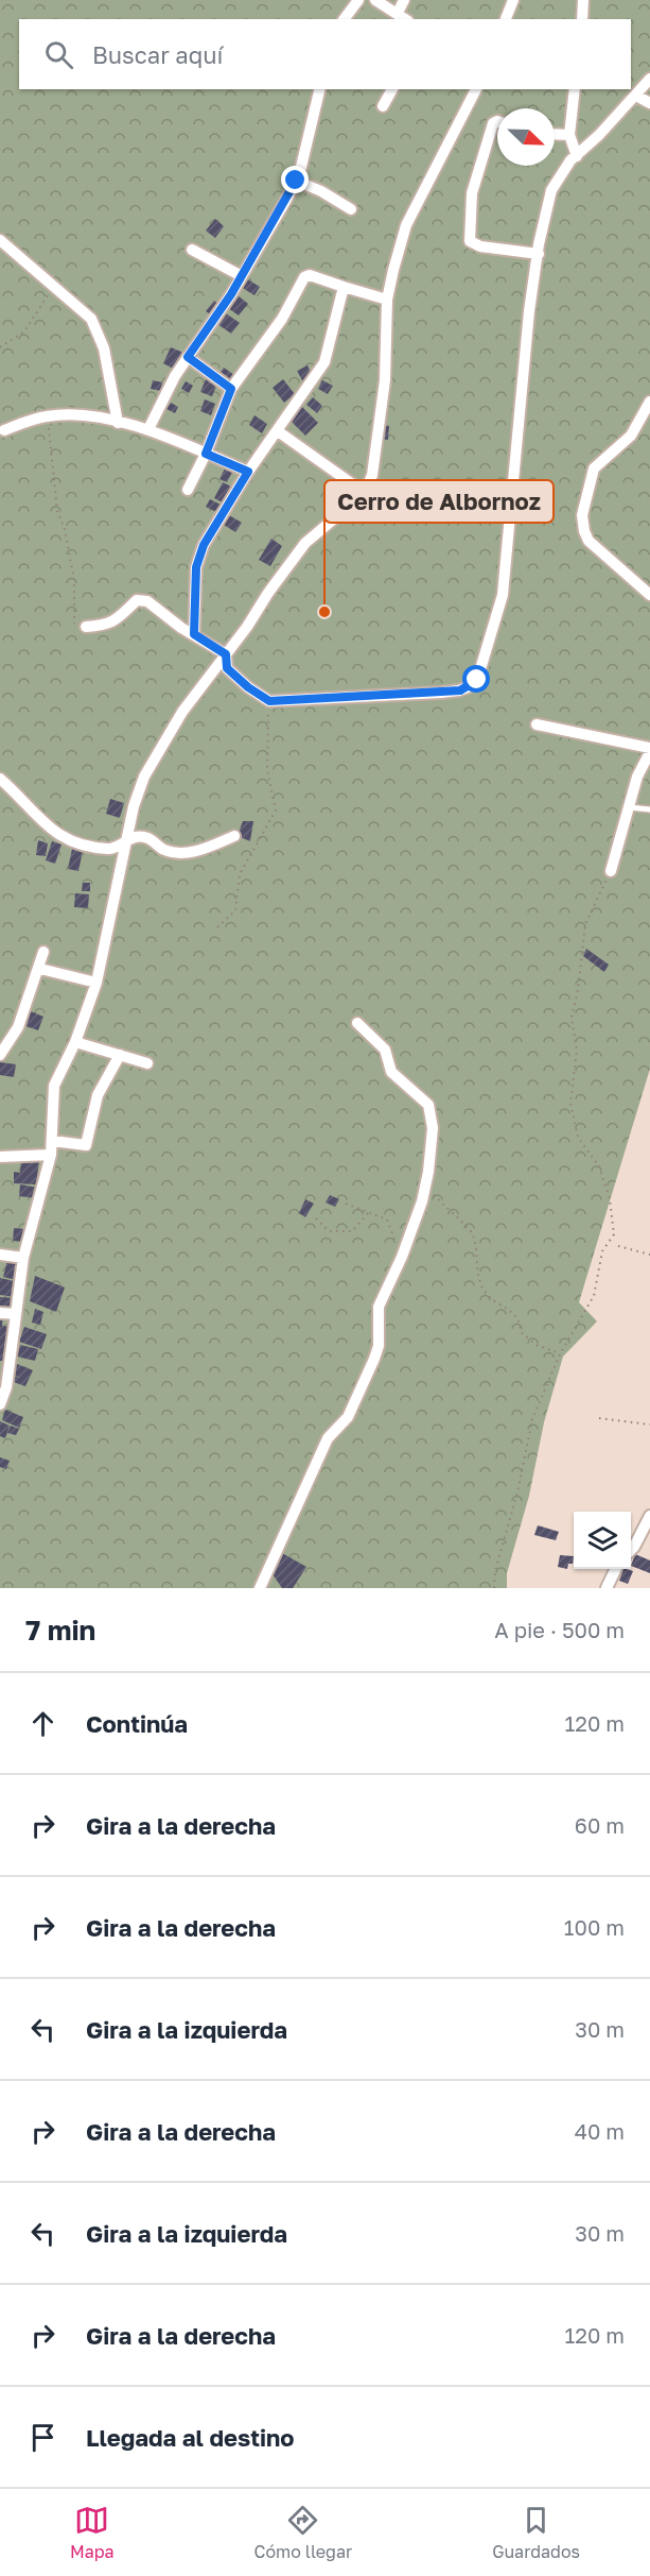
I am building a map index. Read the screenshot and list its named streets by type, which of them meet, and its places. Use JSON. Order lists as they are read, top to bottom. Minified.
{"places":["Cerro de Albornoz"],"north":"bottom right","page":{"search":"Buscar aquí","heading":["7 min","A pie · 500 m"],"list":[["Continúa","120 m"],["Gira a la derecha","60 m"],["Gira a la derecha","100 m"],["Gira a la izquierda","30 m"],["Gira a la derecha","40 m"],["Gira a la izquierda","30 m"],["Gira a la derecha","120 m"],"Llegada al destino"],"nav":["Mapa","Cómo llegar","Guardados"]}}
